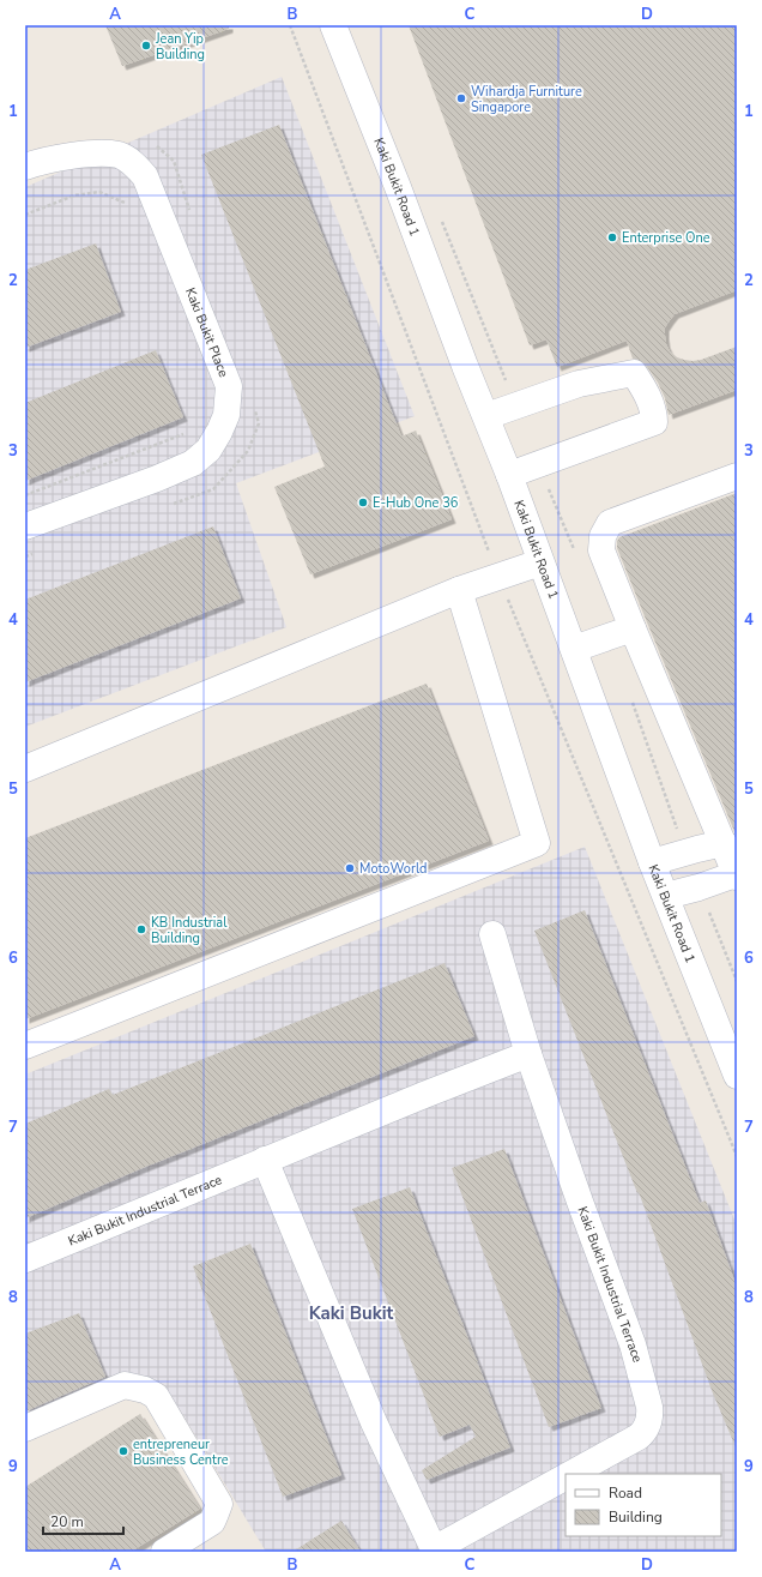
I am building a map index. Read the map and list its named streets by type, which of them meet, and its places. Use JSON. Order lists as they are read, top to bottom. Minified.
{"streets":{"street":["Kaki Bukit Road 1","Kaki Bukit Place","Kaki Bukit Industrial Terrace"]},"districts":["Kaki Bukit"],"places":["Jean Yip Building","Wihardja Furniture Singapore","Enterprise One","E-Hub One 36","MotoWorld","KB Industrial Building","entrepreneur Business Centre"],"legend":["Road","Building"],"scale_bar":"20 m","grid":{"columns":["A","B","C","D"],"rows":["1","2","3","4","5","6","7","8","9"]}}
